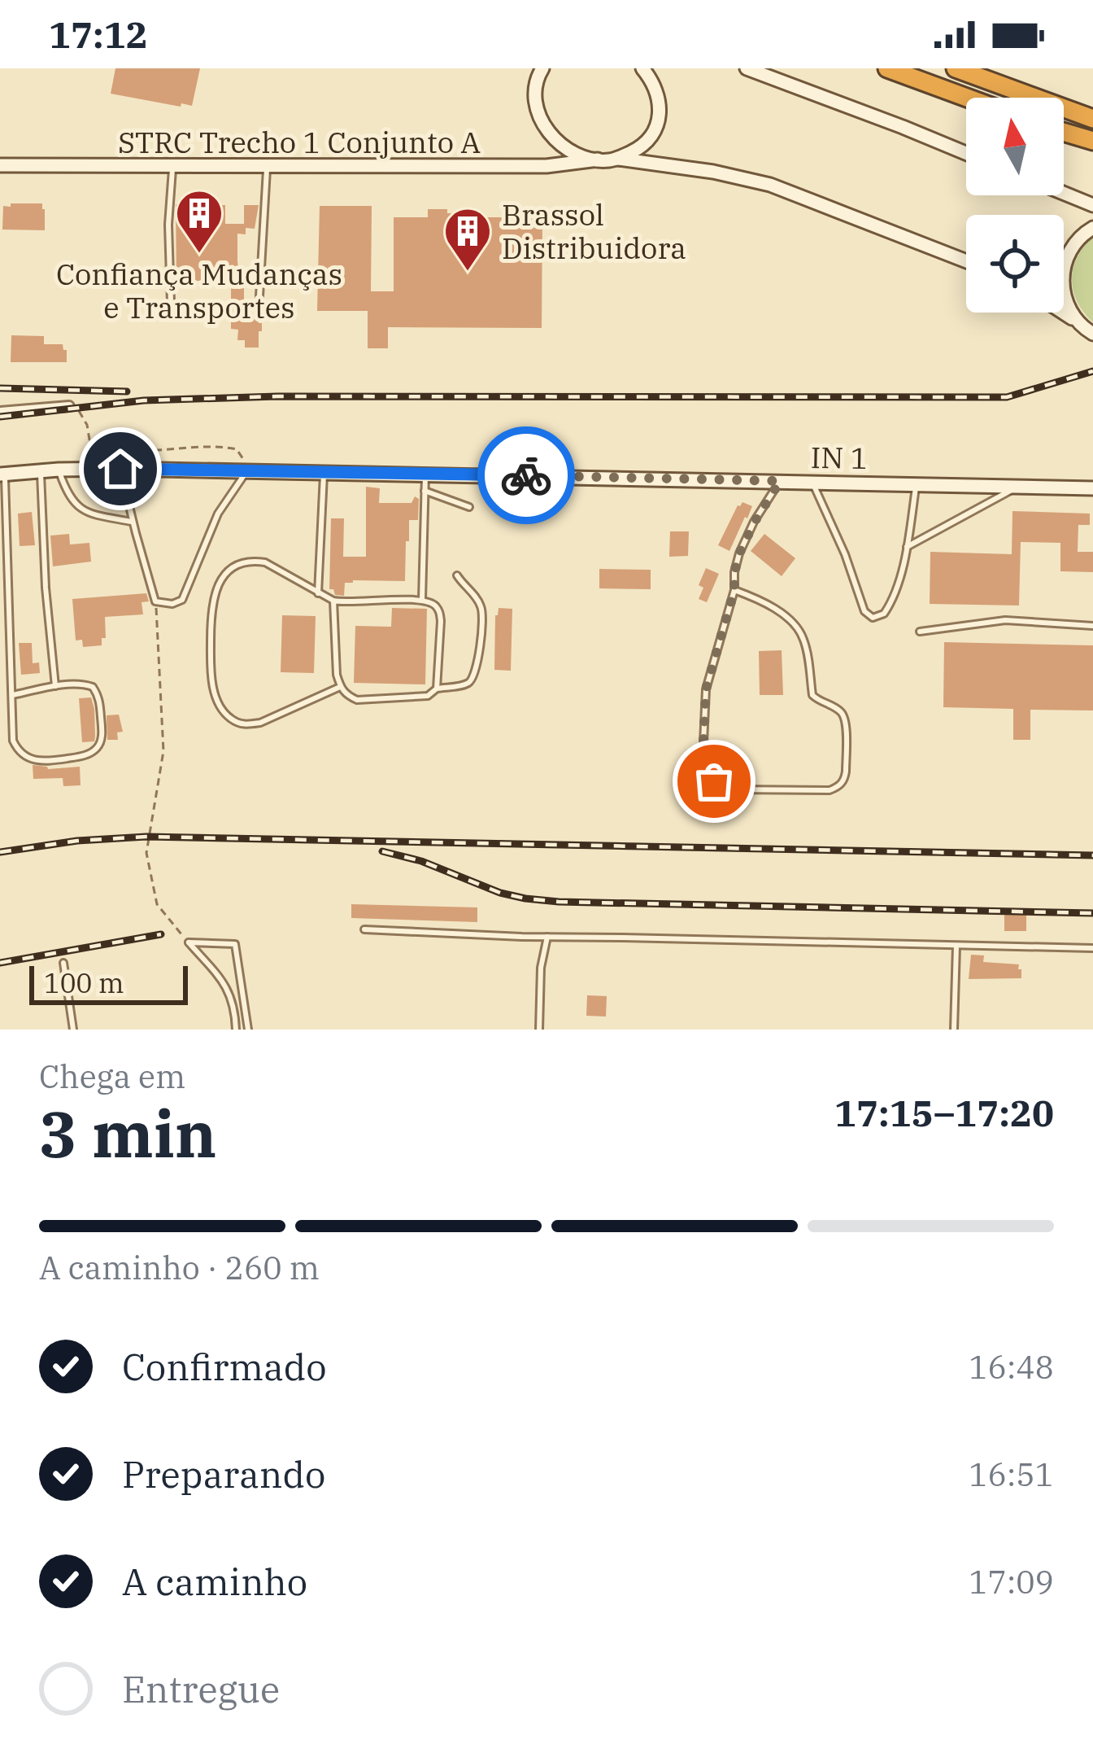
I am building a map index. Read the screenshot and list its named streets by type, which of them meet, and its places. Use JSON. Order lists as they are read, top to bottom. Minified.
{"streets":{"main road":["STRC Trecho 1 Conjunto A","IN 1"]},"places":{"building":["Confiança Mudanças e Transportes","Brassol Distribuidora"]},"scale_bar":"100 m","north":"top","page":{"status":"17:12","scale":"100 m","heading":["3 min","Chega em","17:15–17:20"],"bar":"A caminho · 260 m","list":[["Confirmado","16:48"],["Preparando","16:51"],["A caminho","17:09"],"Entregue"]}}
